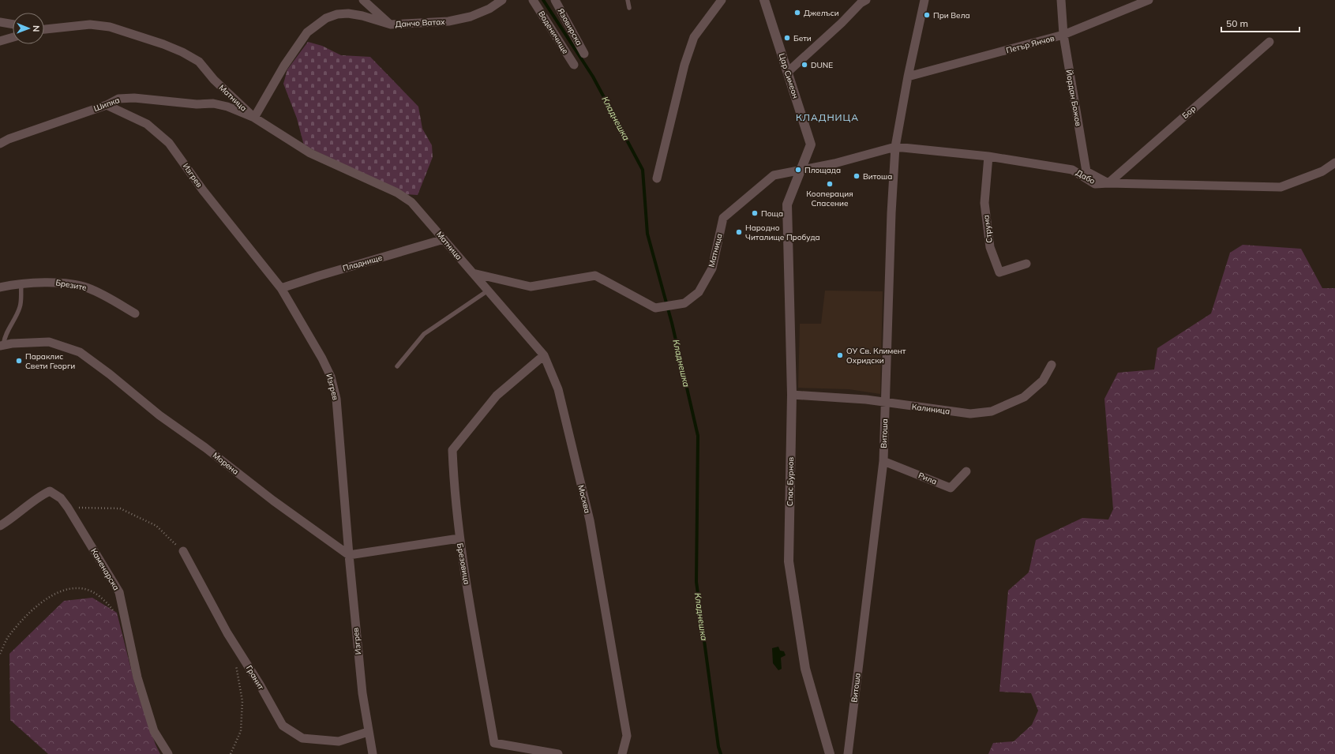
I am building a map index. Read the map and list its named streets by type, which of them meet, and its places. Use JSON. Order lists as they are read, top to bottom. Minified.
{"streets":{"street":["Данчо Ватах","Язовирска","Воденичище","Петър Янчов","Цар Симеон","Матница","Йордан Божов","Шипка","Бор","Изгрев","Дабо","Струма","Пладнище","Брезите","Калиница","Витоша","Морена","Рила","Спас Бурнов","Москва","Брезовица","Каменарска","Гранит"]},"crossings":[["Данчо Ватах","Матница"],["Данчо Ватах","Шипка"],["Петър Янчов","Йордан Божов"],["Петър Янчов","Витоша"],["Цар Симеон","Матница"],["Цар Симеон","Спас Бурнов"],["Матница","Шипка"],["Матница","Дабо"],["Матница","Пладнище"],["Матница","Москва"],["Йордан Божов","Бор"],["Йордан Божов","Дабо"],["Шипка","Изгрев"],["Бор","Дабо"],["Изгрев","Пладнище"],["Изгрев","Морена"],["Изгрев","Гранит"],["Дабо","Струма"],["Дабо","Витоша"],["Калиница","Витоша"],["Калиница","Спас Бурнов"],["Витоша","Рила"],["Москва","Брезовица"]],"districts":["КЛАДНИЦА"],"water":["Кладнешка"],"places":["Джелъси","При Вела","Бети","DUNE","Площада","Витоша","Кооперация Спасение","Поща","Народно Читалище Пробуда","ОУ Св. Климент Охридски","Параклис Свети Георги"],"scale_bar":"50 m","north":"right"}
